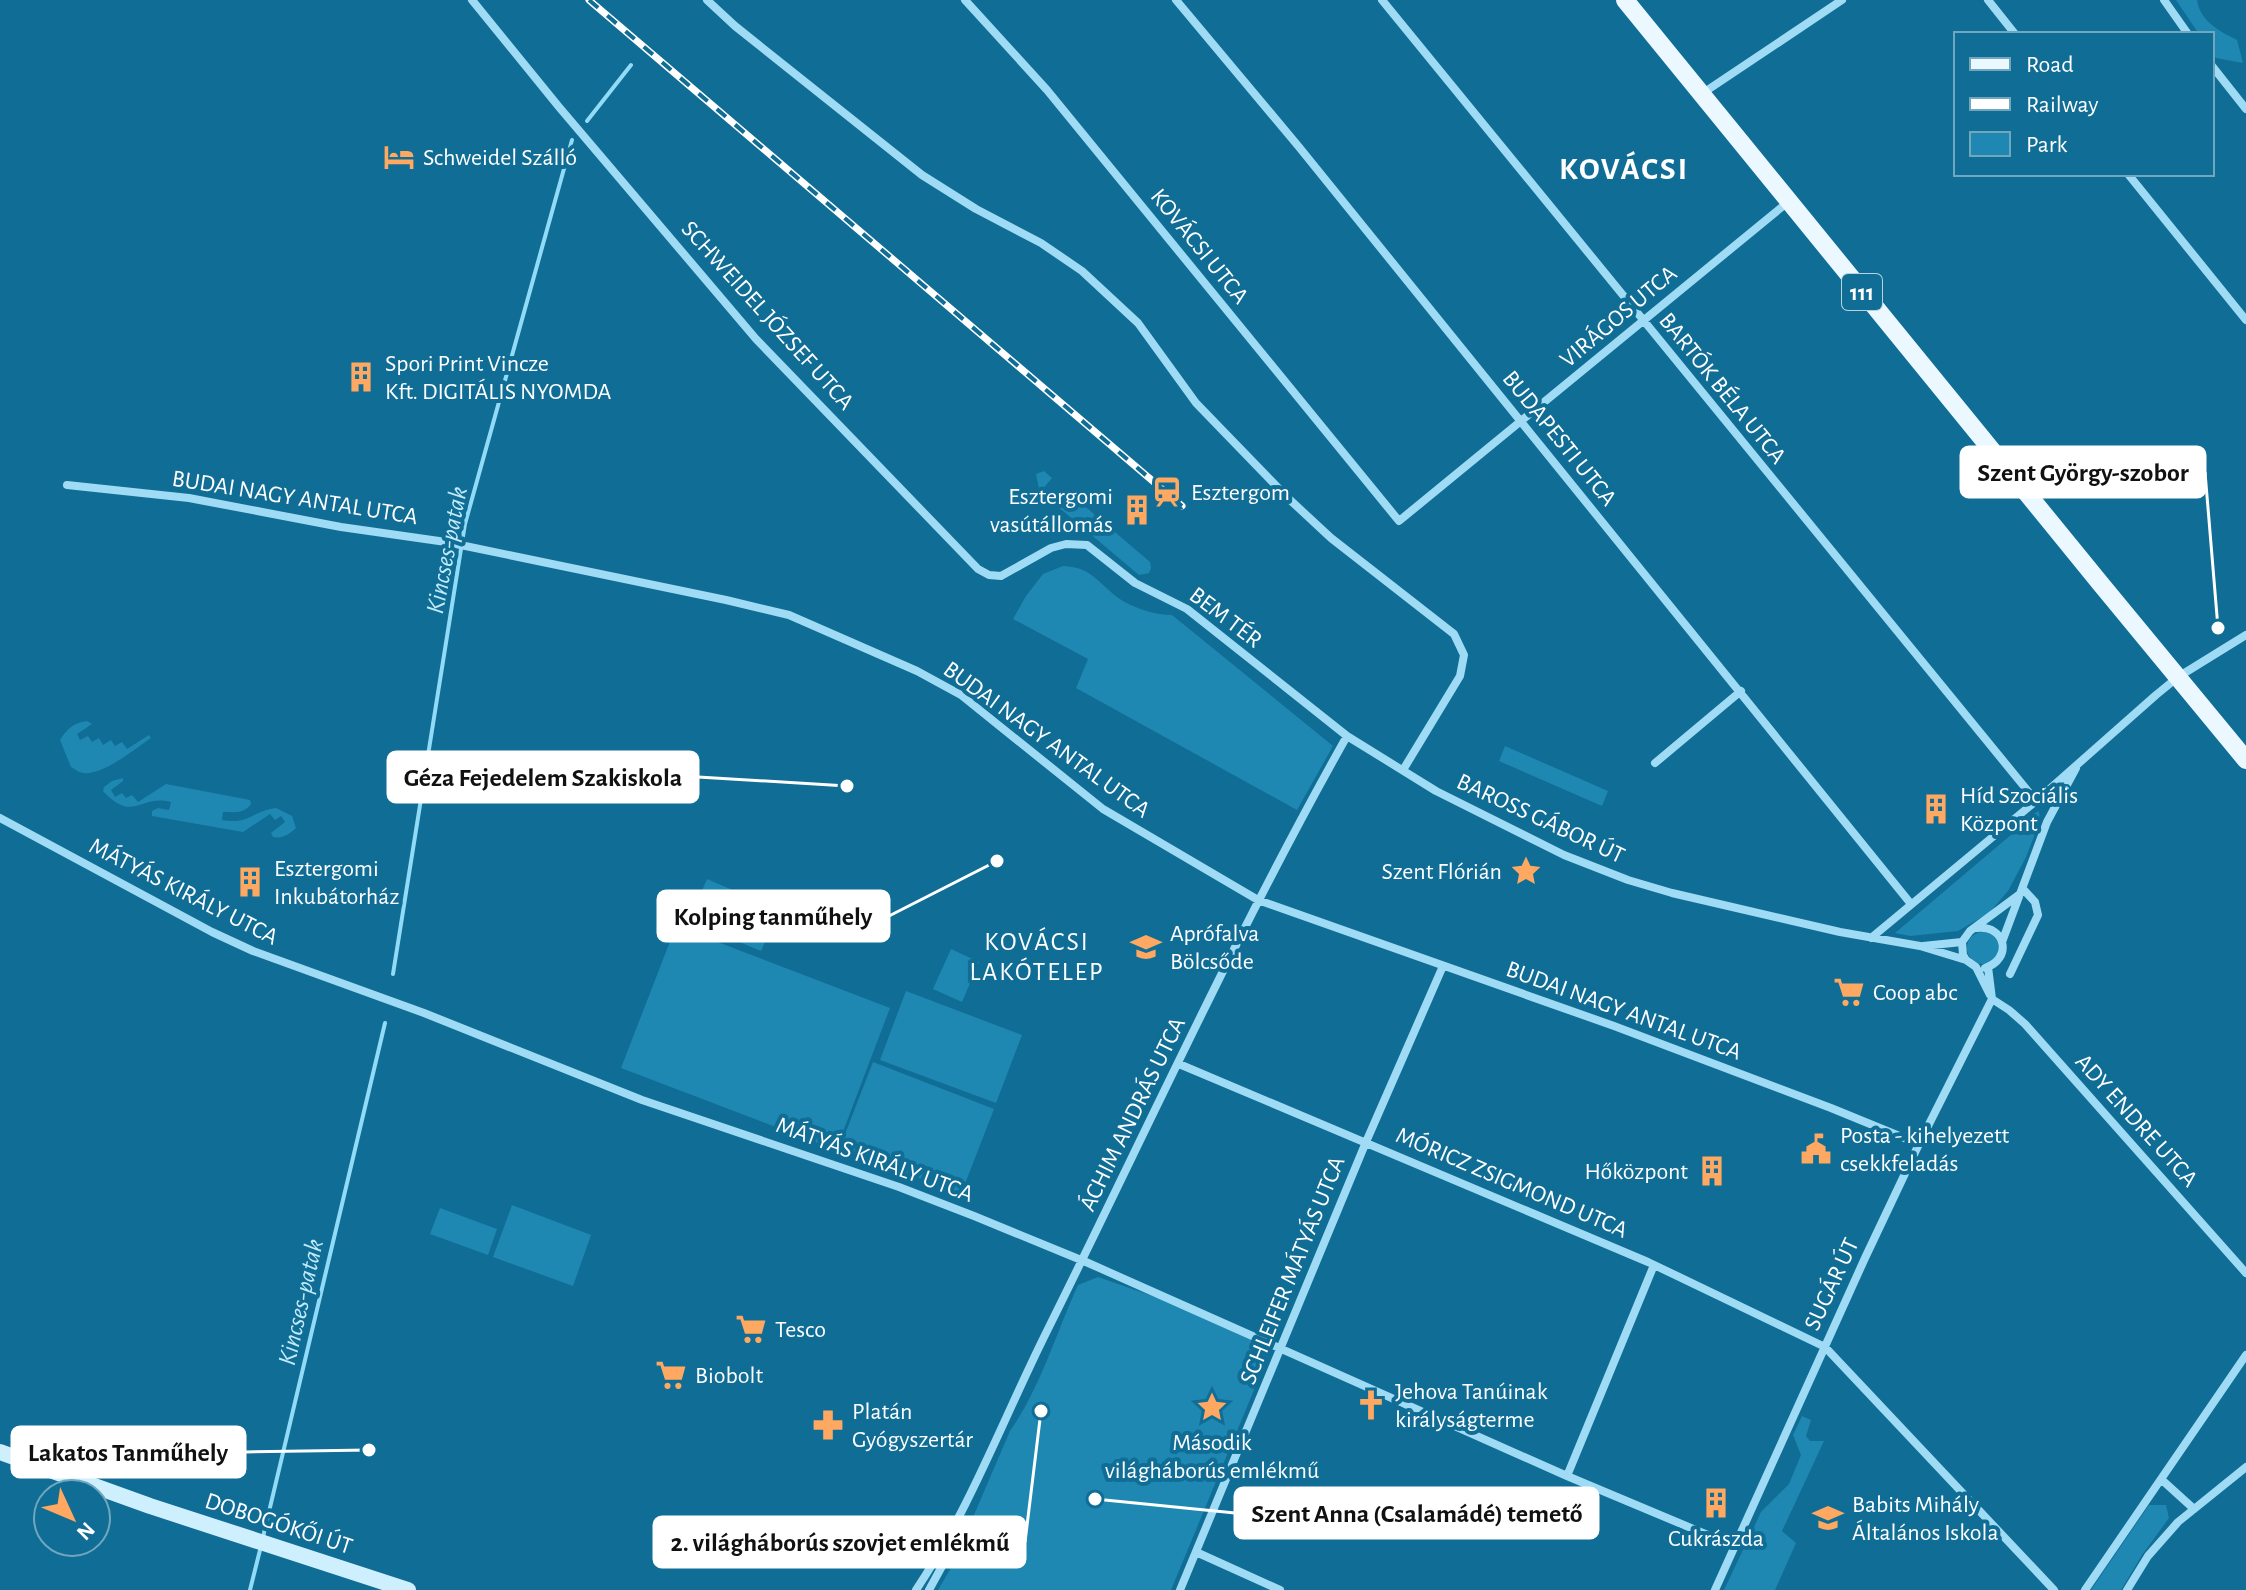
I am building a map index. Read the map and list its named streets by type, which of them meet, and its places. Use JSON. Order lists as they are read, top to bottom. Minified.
{"streets":{"main road":["111","DOBOGÓKŐI ÚT"],"street":["KOVÁCSI UTCA","SCHWEIDEL JÓZSEF UTCA","VIRÁGOS UTCA","BARTÓK BÉLA UTCA","BUDAPESTI UTCA","BUDAI NAGY ANTAL UTCA","BEM TÉR","BAROSS GÁBOR ÚT","MÁTYÁS KIRÁLY UTCA","ÁCHIM ANDRÁS UTCA","ADY ENDRE UTCA","MÓRICZ ZSIGMOND UTCA","SCHLEIFER MÁTYÁS UTCA","SUGÁR ÚT"]},"crossings":[["KOVÁCSI UTCA","VIRÁGOS UTCA"],["111","VIRÁGOS UTCA"],["SCHWEIDEL JÓZSEF UTCA","BEM TÉR"],["VIRÁGOS UTCA","BARTÓK BÉLA UTCA"],["VIRÁGOS UTCA","BUDAPESTI UTCA"],["BUDAI NAGY ANTAL UTCA","ÁCHIM ANDRÁS UTCA"],["BUDAI NAGY ANTAL UTCA","SCHLEIFER MÁTYÁS UTCA"],["BUDAI NAGY ANTAL UTCA","SUGÁR ÚT"],["BEM TÉR","BAROSS GÁBOR ÚT"],["BEM TÉR","ÁCHIM ANDRÁS UTCA"],["BAROSS GÁBOR ÚT","ÁCHIM ANDRÁS UTCA"],["MÁTYÁS KIRÁLY UTCA","ÁCHIM ANDRÁS UTCA"],["MÁTYÁS KIRÁLY UTCA","SCHLEIFER MÁTYÁS UTCA"],["MÁTYÁS KIRÁLY UTCA","SUGÁR ÚT"],["ÁCHIM ANDRÁS UTCA","MÓRICZ ZSIGMOND UTCA"],["ADY ENDRE UTCA","SUGÁR ÚT"],["MÓRICZ ZSIGMOND UTCA","SCHLEIFER MÁTYÁS UTCA"],["MÓRICZ ZSIGMOND UTCA","SUGÁR ÚT"]],"districts":["KOVÁCSI","KOVÁCSI LAKÓTELEP"],"water":["Kincses-patak"],"places":{"hotel":["Schweidel Szálló"],"building":["Spori Print Vincze Kft. DIGITÁLIS NYOMDA","Esztergomi vasútállomás","Híd Szociális Központ","Esztergomi Inkubátorház","Hőközpont","Cukrászda"],"station":["Esztergom"],"other":["Szent György-szobor","Géza Fejedelem Szakiskola","Kolping tanműhely","2. világháborús szovjet emlékmű","Lakatos Tanműhely","Szent Anna (Csalamádé) temető"],"place":["Szent Flórián","Második világháborús emlékmű"],"school or university":["Aprófalva Bölcsőde","Babits Mihály Általános Iskola"],"supermarket":["Coop abc","Tesco","Biobolt"],"public building":["Posta - kihelyezett csekkfeladás"],"church":["Jehova Tanúinak királyságterme"],"pharmacy":["Platán Gyógyszertár"]},"legend":["Road","Railway","Park"],"north":"bottom right"}
